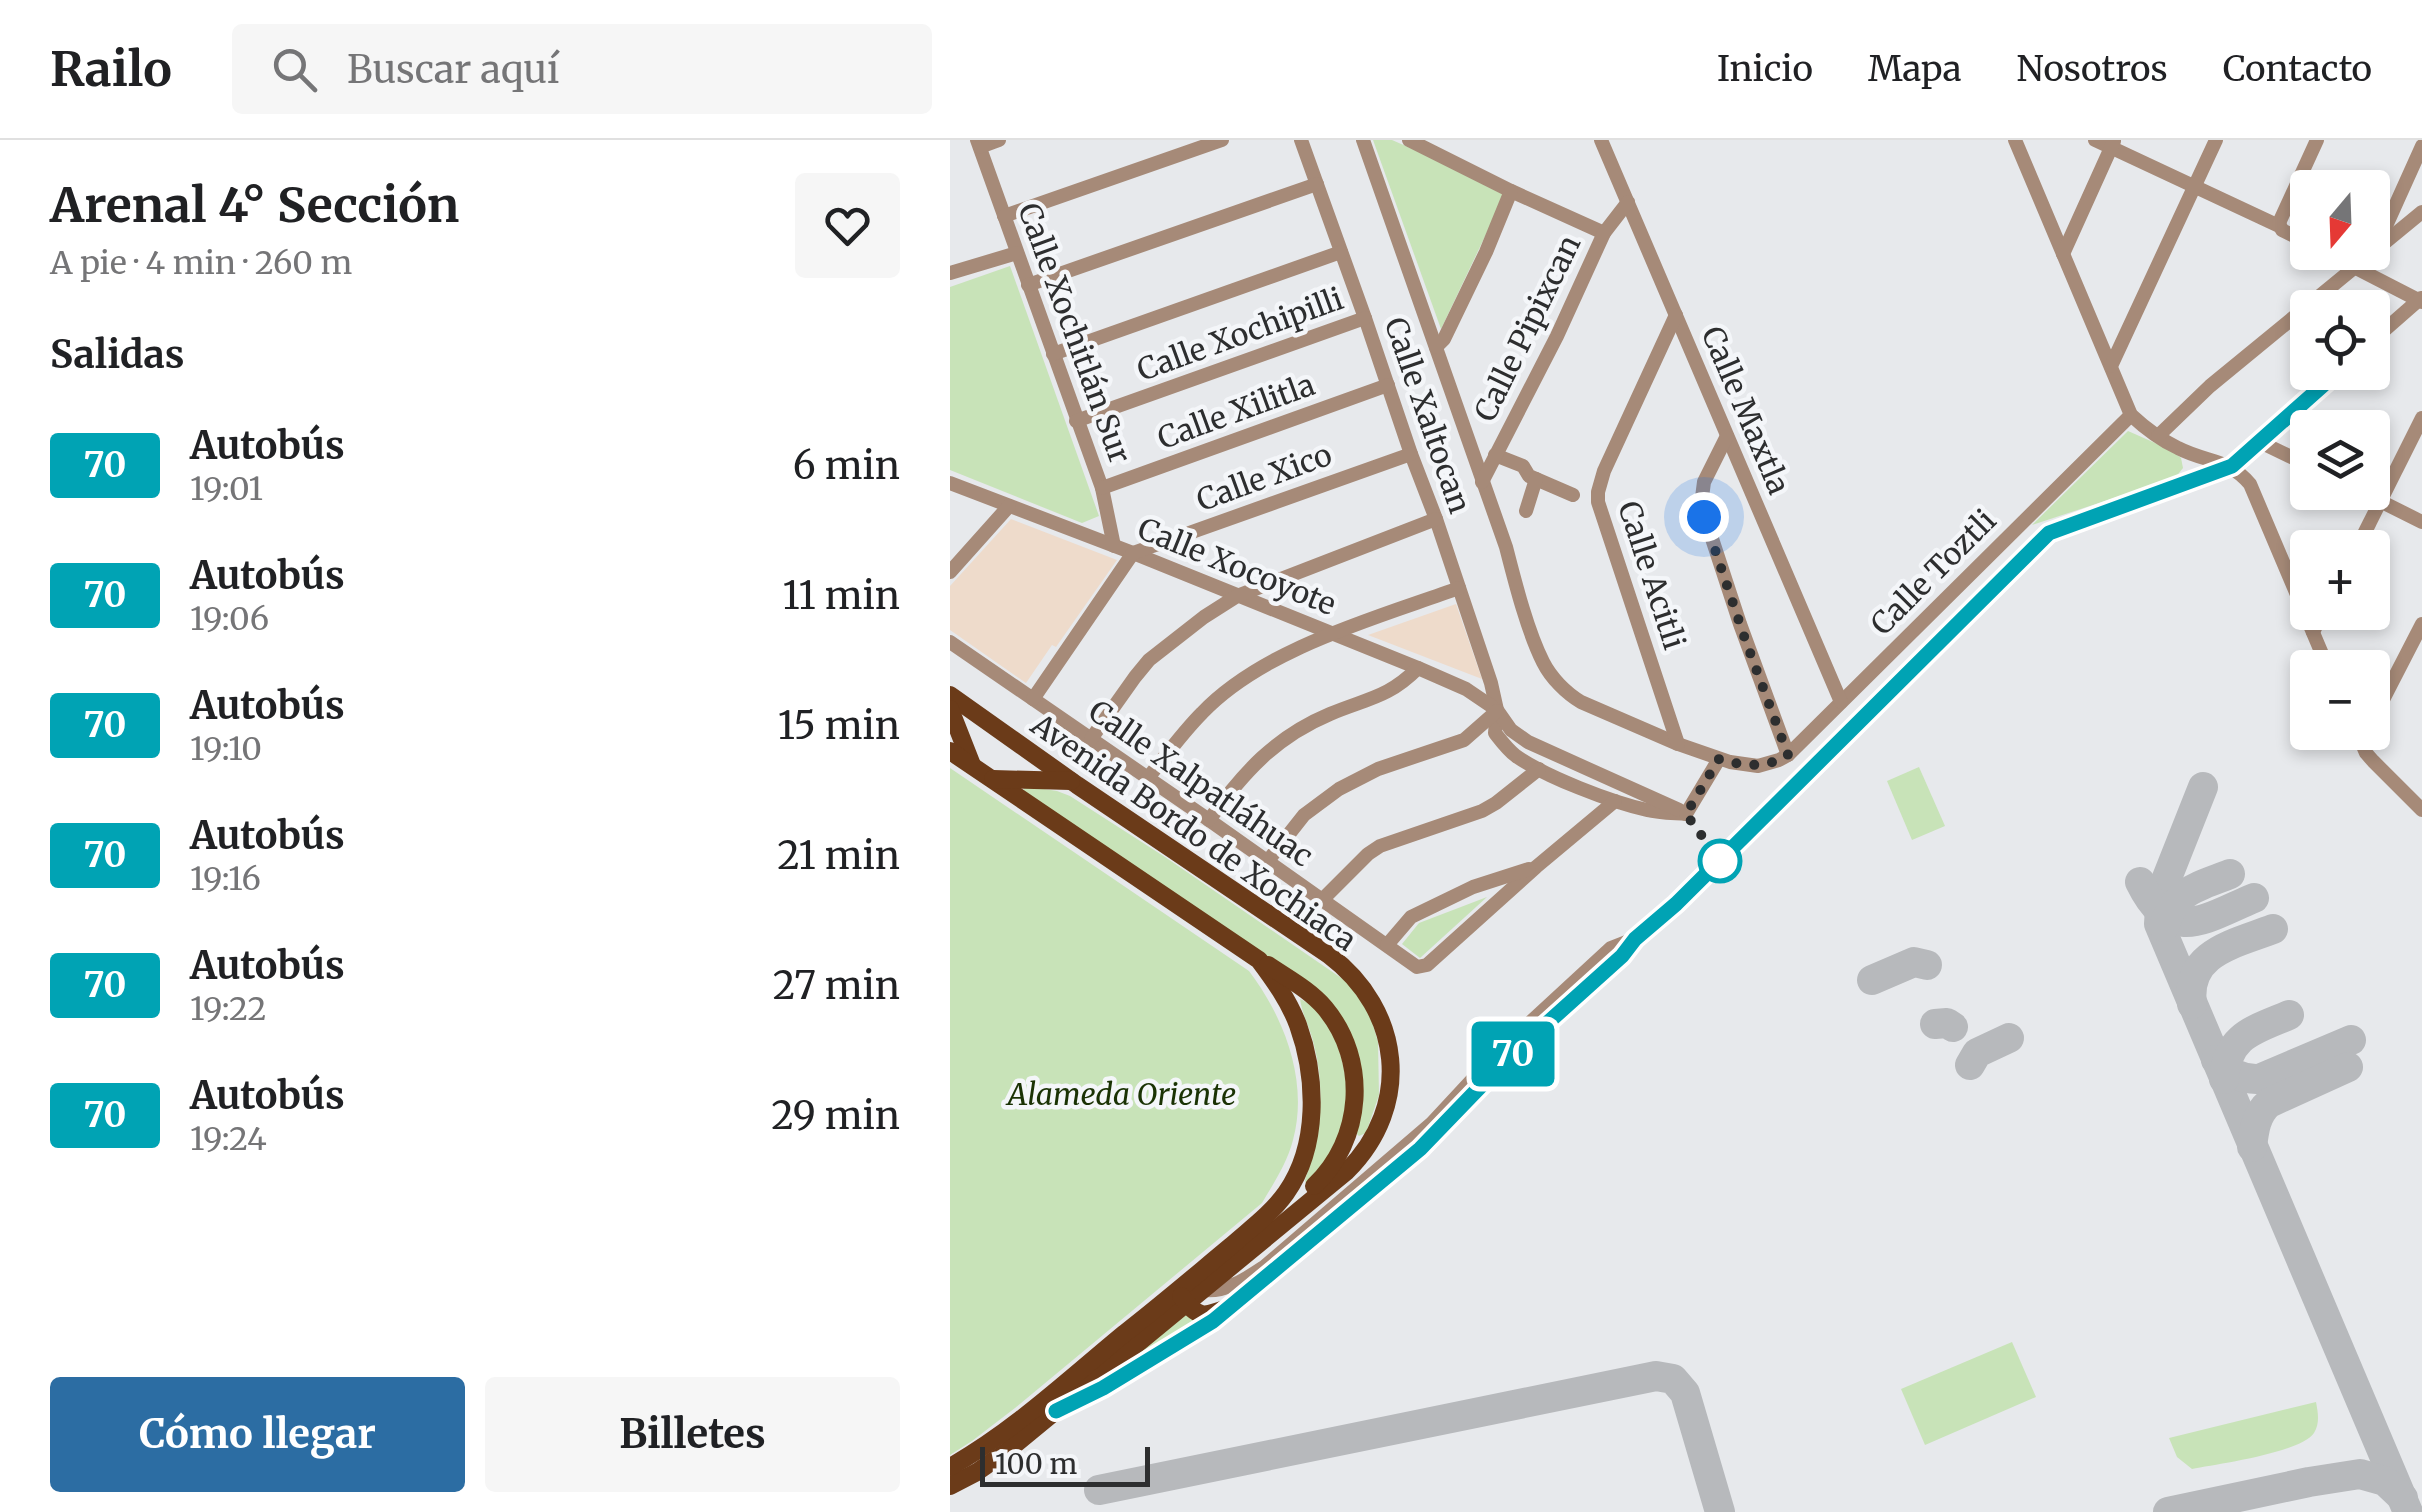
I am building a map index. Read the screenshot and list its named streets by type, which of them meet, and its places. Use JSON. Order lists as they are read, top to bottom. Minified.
{"streets":{"main road":["Avenida Bordo de Xochiaca"],"street":["Calle Pipixcan","Calle Xochitlán Sur","Calle Xochipilli","Calle Maxtla","Calle Xilitla","Calle Xaltocan","Calle Xico","Calle Xocoyote","Calle Toztli","Calle Acitli","Calle Xalpatláhuac"]},"crossings":[["Calle Pipixcan","Calle Maxtla"],["Calle Pipixcan","Calle Xaltocan"],["Calle Xochitlán Sur","Calle Xochipilli"],["Calle Xochitlán Sur","Calle Xilitla"],["Calle Xochitlán Sur","Calle Xocoyote"],["Calle Xochipilli","Calle Xaltocan"],["Calle Maxtla","Calle Toztli"],["Calle Maxtla","Calle Acitli"],["Calle Xilitla","Calle Xaltocan"],["Calle Xaltocan","Calle Xico"],["Calle Xaltocan","Calle Xocoyote"],["Calle Xaltocan","Calle Acitli"],["Calle Xico","Calle Xocoyote"]],"parks":["Alameda Oriente"],"lines":["bus line 70"],"scale_bar":"100 m","north":"bottom","page":{"header":"Railo","search":"Buscar aquí","nav":["Inicio","Mapa","Nosotros","Contacto"],"heading":[["Arenal 4° Sección","A pie · 4 min · 260 m"],"Salidas"],"on_map":"70","map_buttons":["+","−"],"list":[{"mark":"70","name":"Autobús","note":"19:01","value":"6 min"},{"mark":"70","name":"Autobús","note":"19:06","value":"11 min"},{"mark":"70","name":"Autobús","note":"19:10","value":"15 min"},{"mark":"70","name":"Autobús","note":"19:16","value":"21 min"},{"mark":"70","name":"Autobús","note":"19:22","value":"27 min"},{"mark":"70","name":"Autobús","note":"19:24","value":"29 min"}],"buttons":["Cómo llegar","Billetes"],"scale":"100 m"}}
